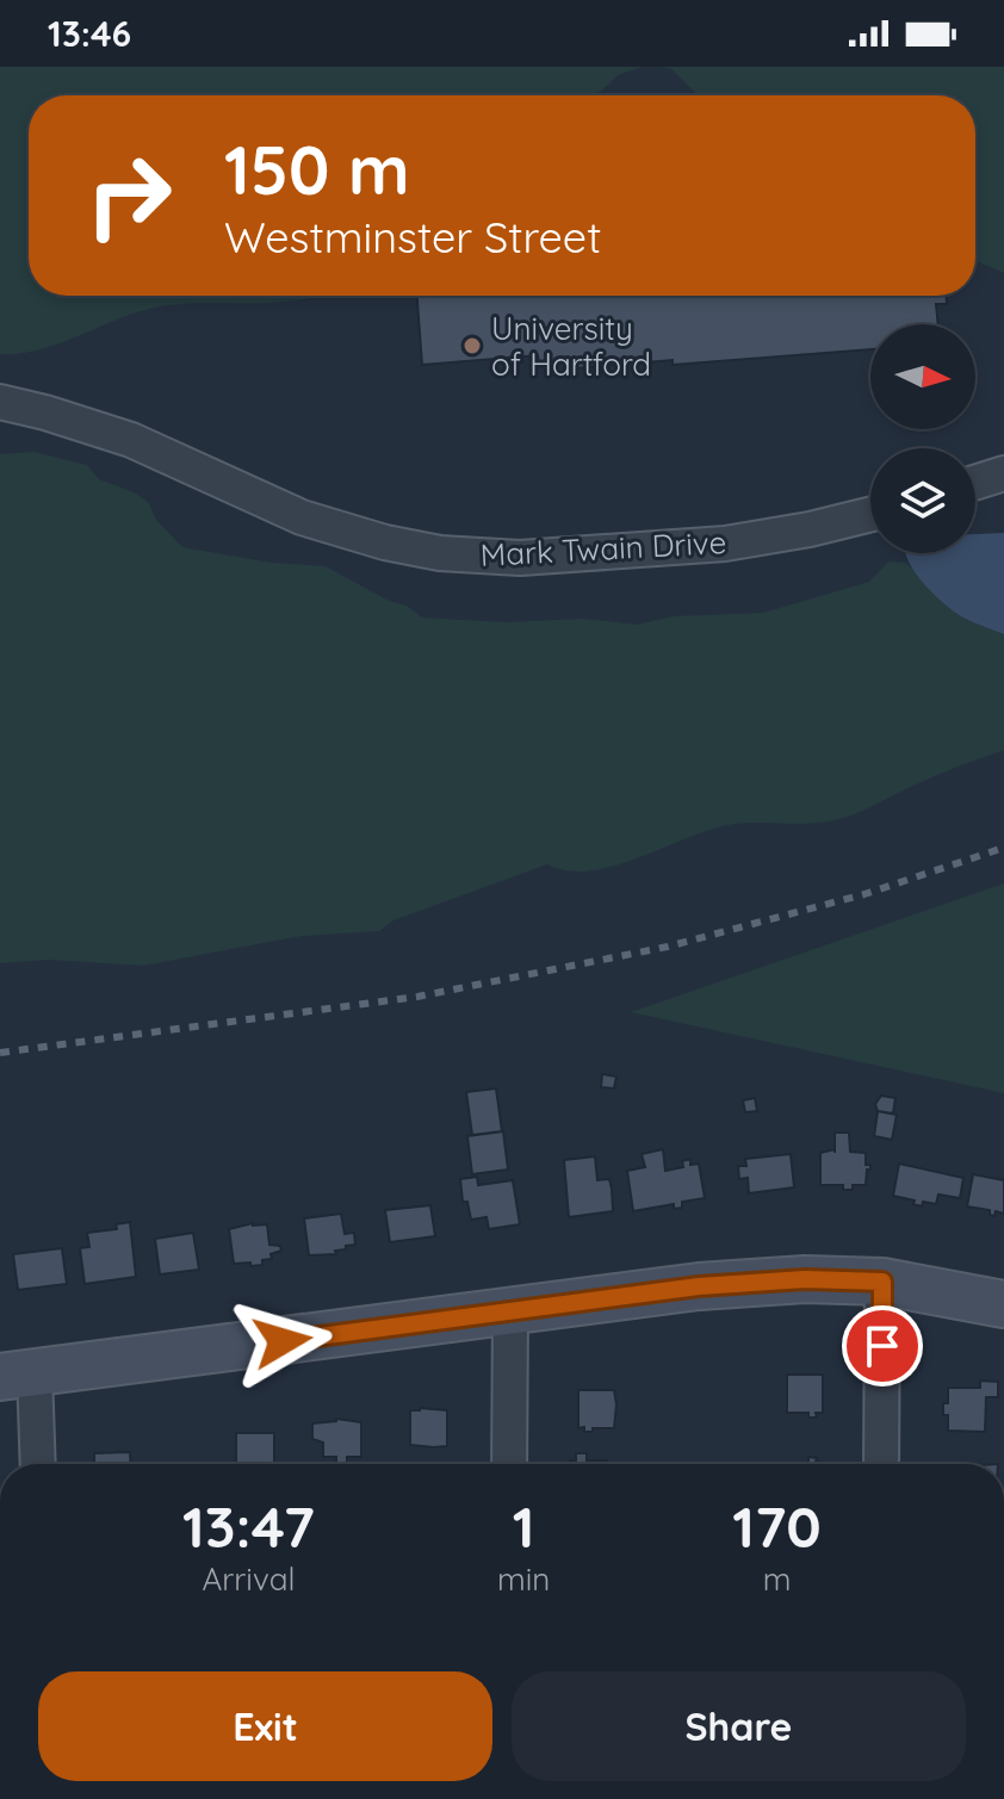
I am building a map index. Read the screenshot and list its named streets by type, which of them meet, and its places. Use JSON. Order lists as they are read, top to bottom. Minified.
{"streets":{"street":["Mark Twain Drive"]},"places":["University of Hartford"],"north":"right","page":{"status":"13:46","turn":["150 m","Westminster Street"],"eta":["13:47","Arrival","1","min","170","m"],"buttons":["Exit","Share"]}}
